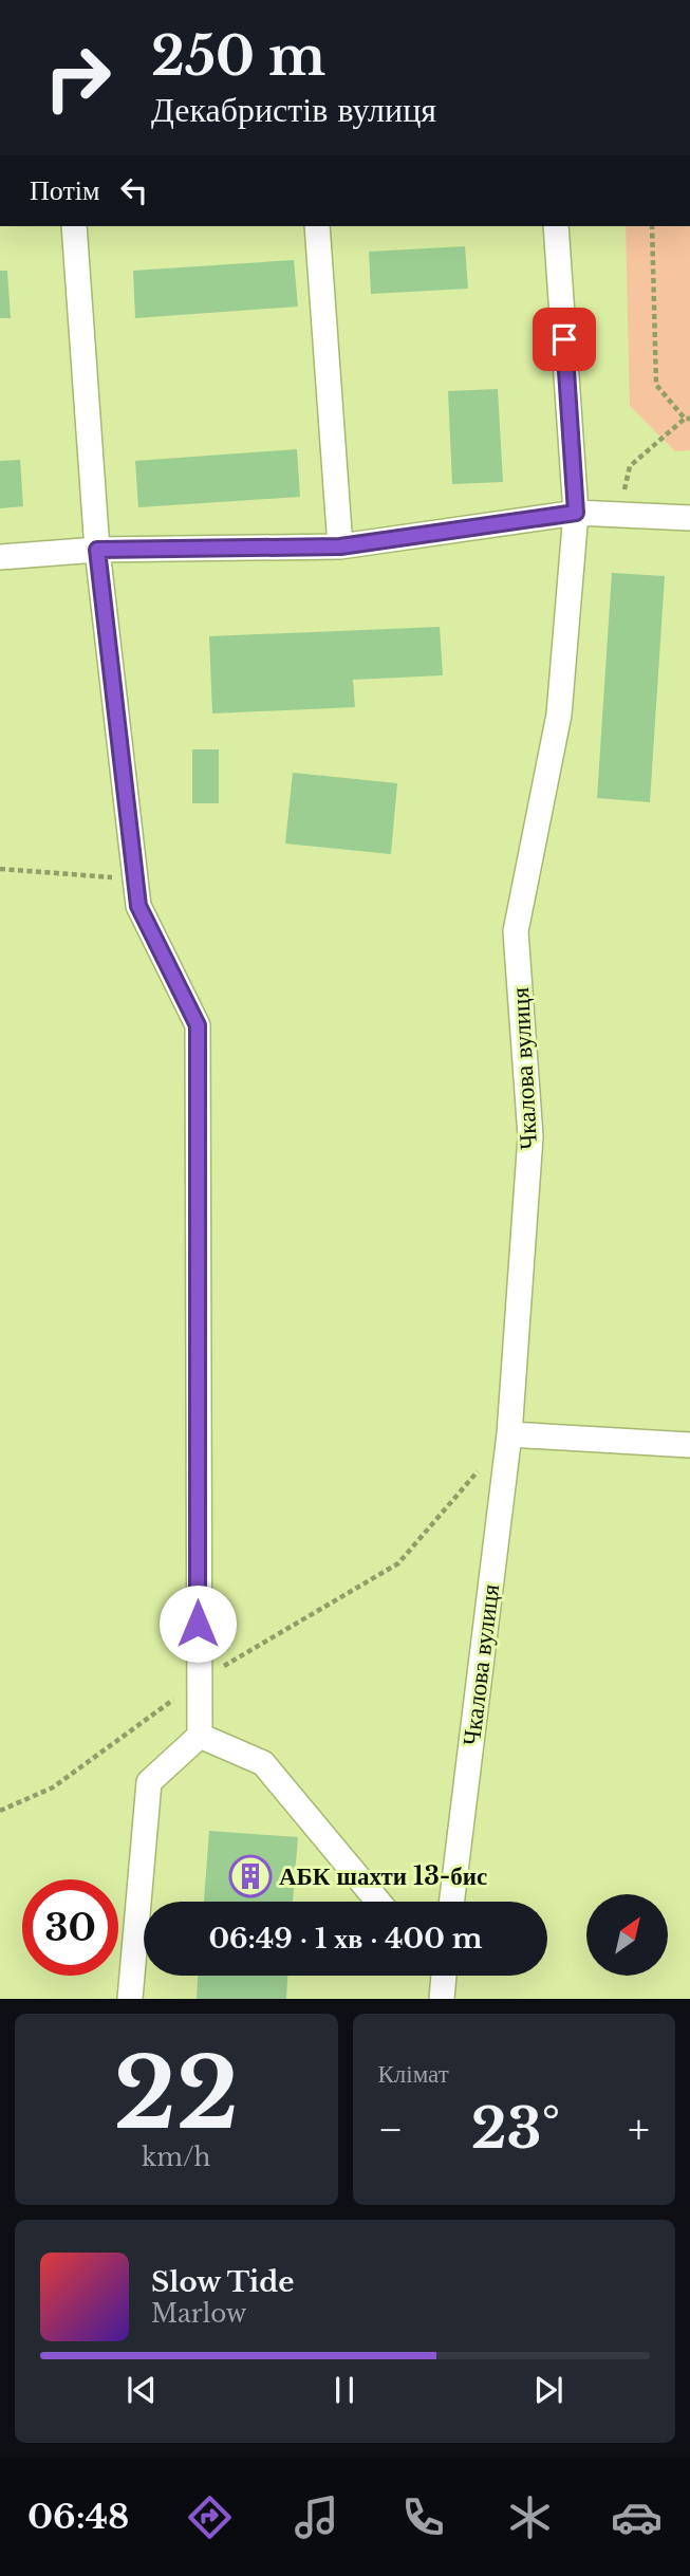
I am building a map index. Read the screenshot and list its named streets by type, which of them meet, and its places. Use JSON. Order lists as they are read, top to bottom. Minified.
{"streets":{"street":["Чкалова вулиця"]},"places":{"building":["АБК шахти 13-бис"]},"north":"top right","page":{"turn":["250 m","Декабристів вулиця"],"then":"Потім","limit":"30","trip":"06:49 · 1 хв · 400 m","tile":[["22","km/h"],"Клімат"],"heat":["−","23°","+"],"song":["Slow Tide","Marlow"],"tabs":"06:48"}}
